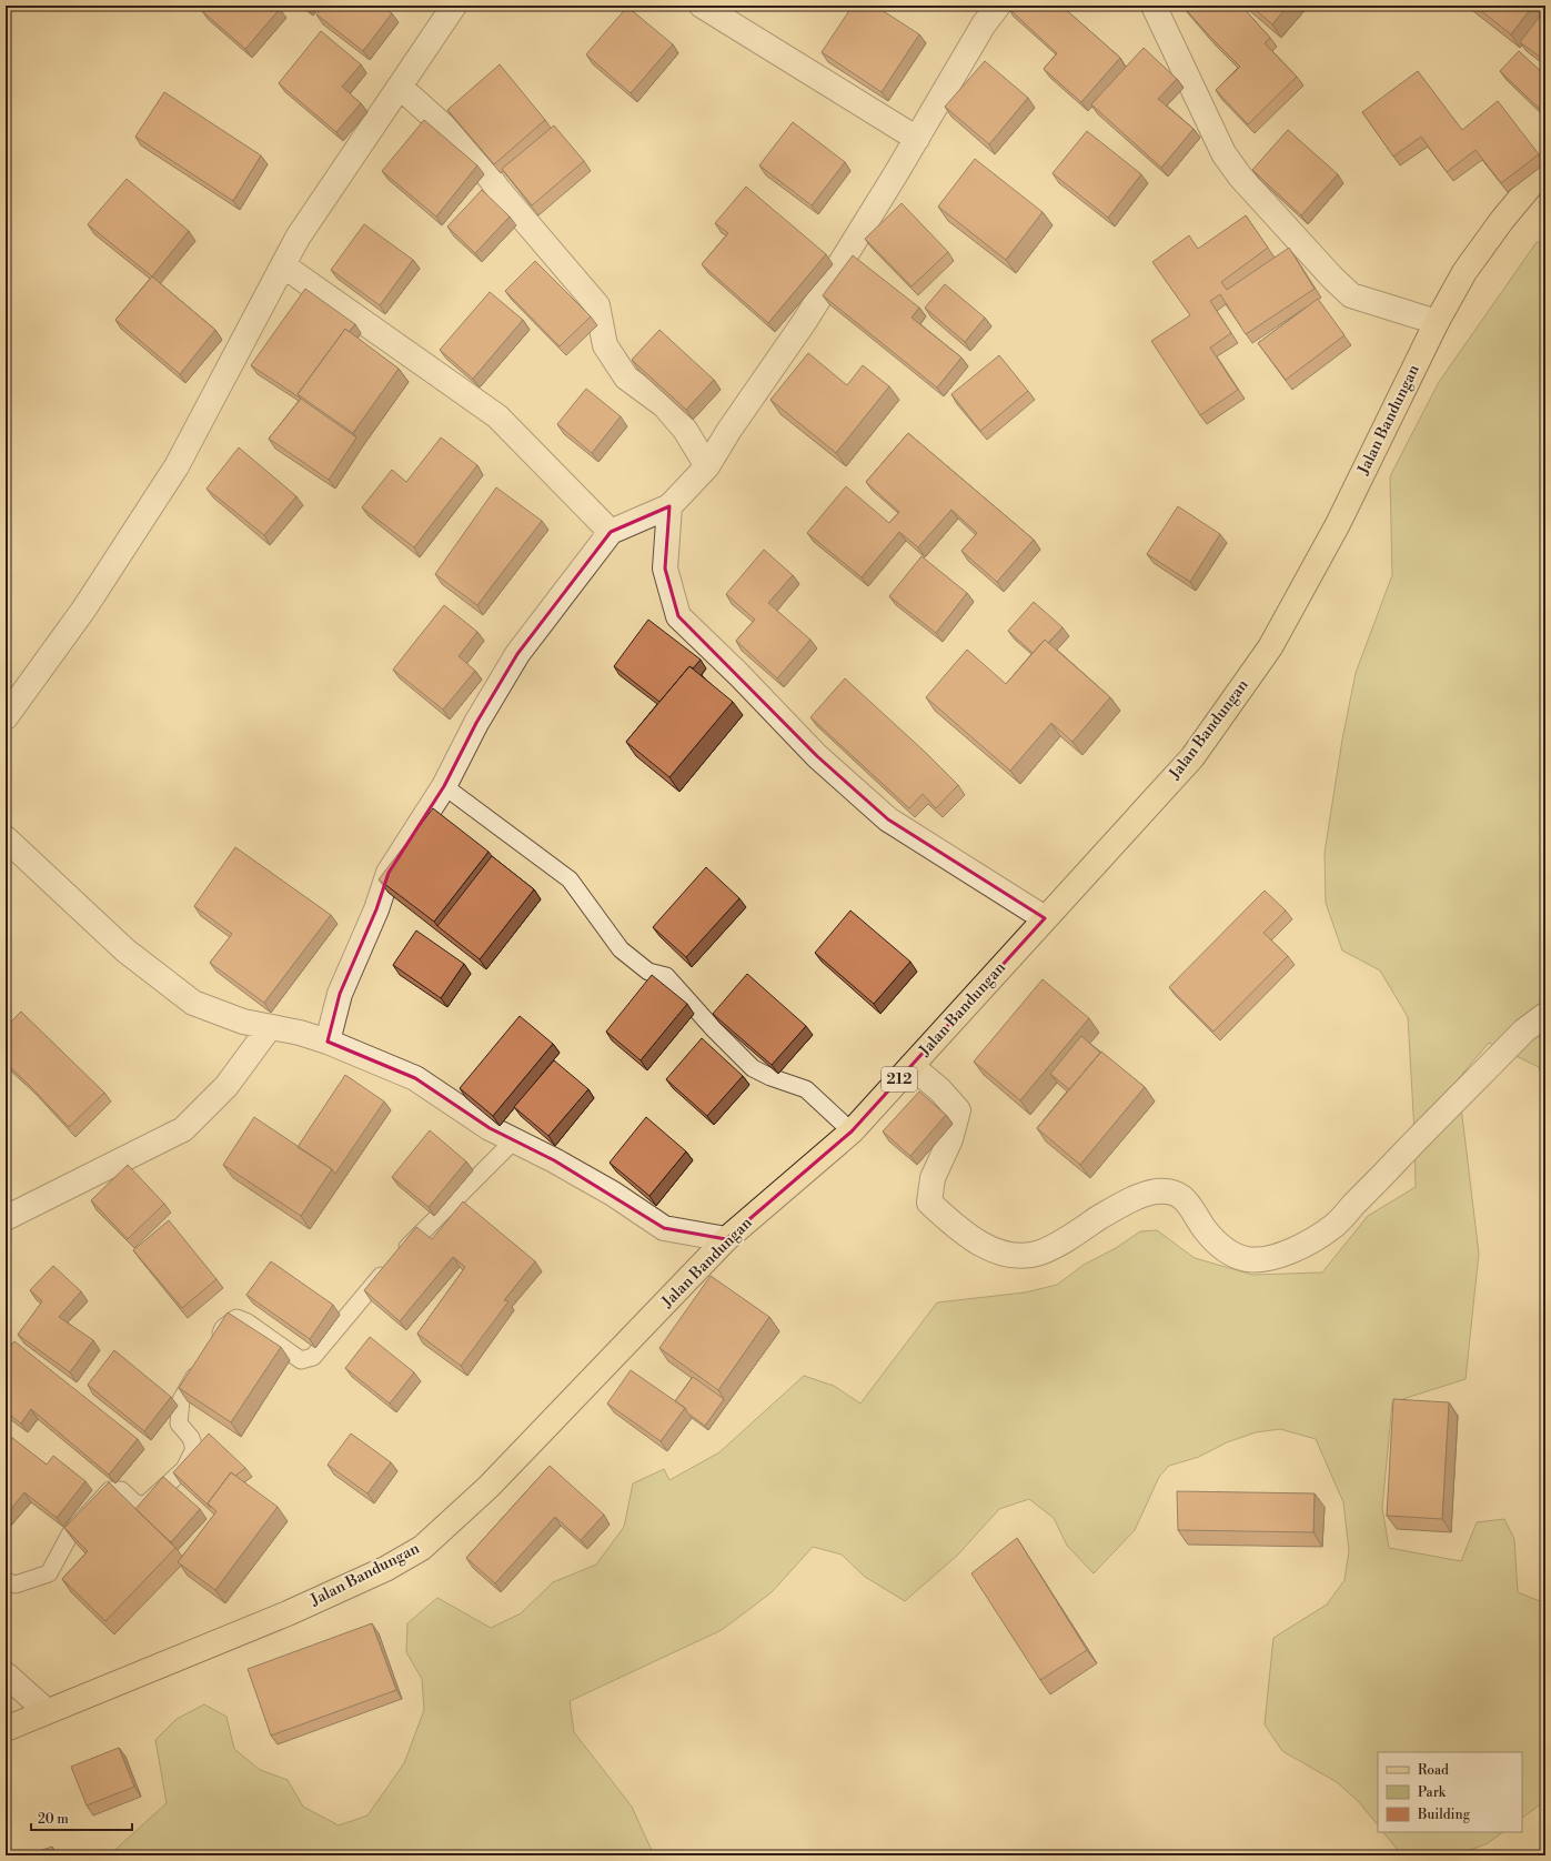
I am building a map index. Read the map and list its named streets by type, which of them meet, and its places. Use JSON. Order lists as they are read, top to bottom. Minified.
{"streets":{"main road":["Jalan Bandungan","212"]},"legend":["Road","Park","Building"],"scale_bar":"20 m"}
